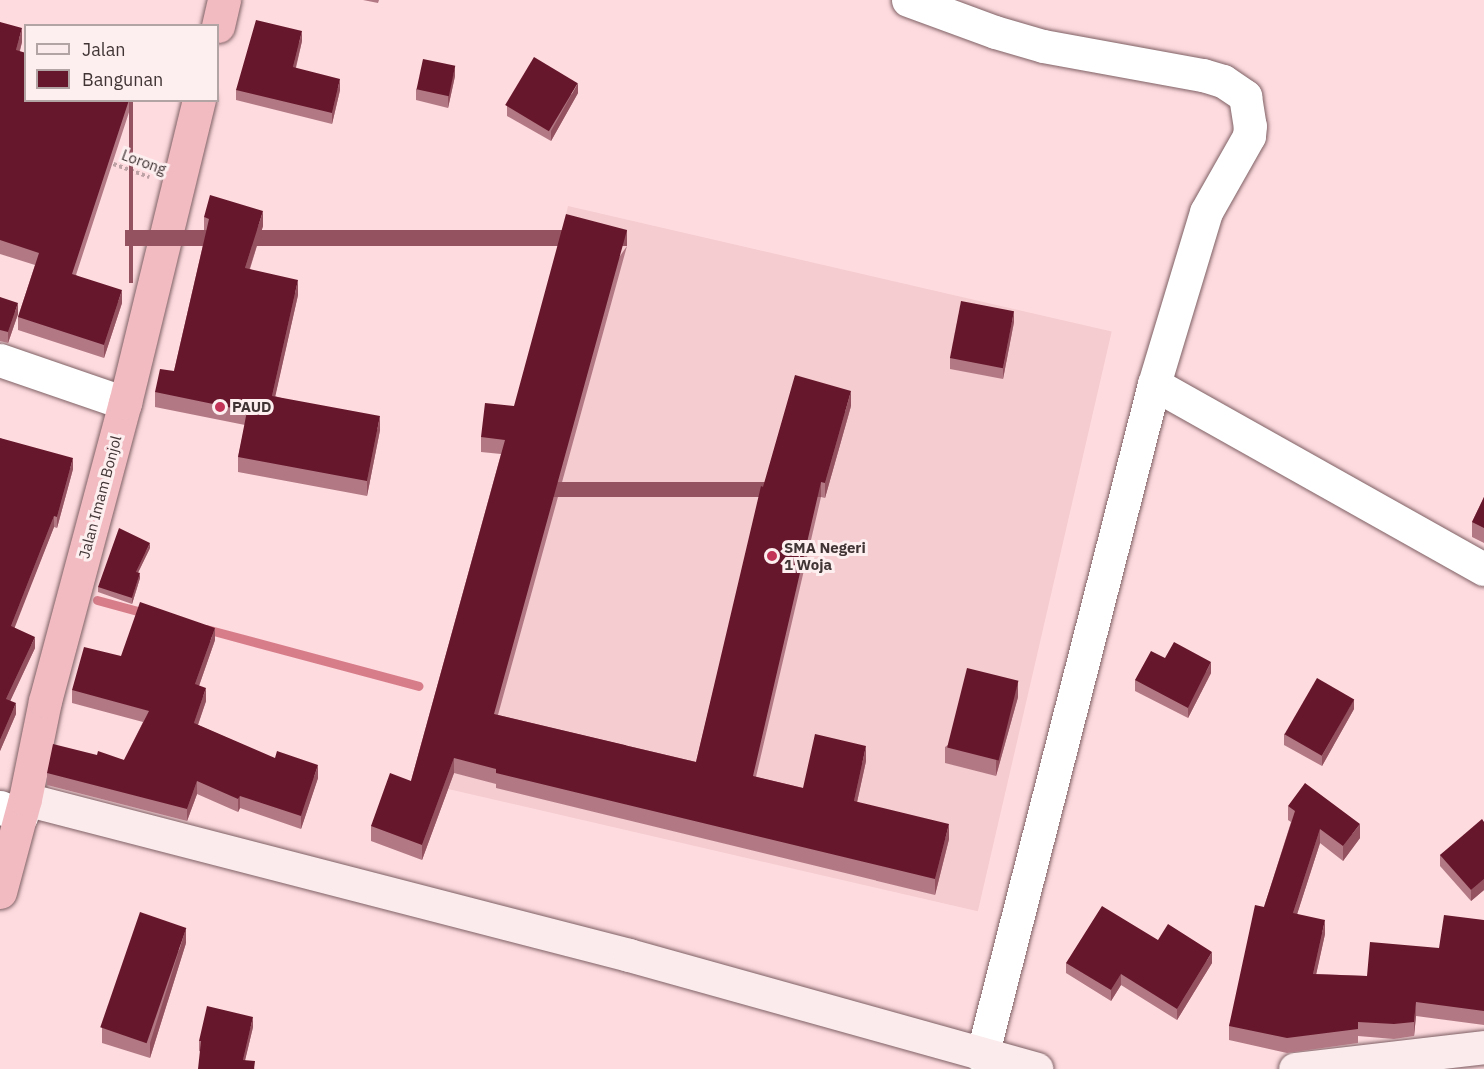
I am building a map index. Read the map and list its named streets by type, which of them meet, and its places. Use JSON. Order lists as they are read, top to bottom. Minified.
{"streets":{"highway":["Jalan Imam Bonjol"],"path":["Lorong"]},"crossings":[["Lorong","Jalan Imam Bonjol"]],"places":["PAUD","SMA Negeri 1 Woja"],"legend":["Jalan","Bangunan"]}
